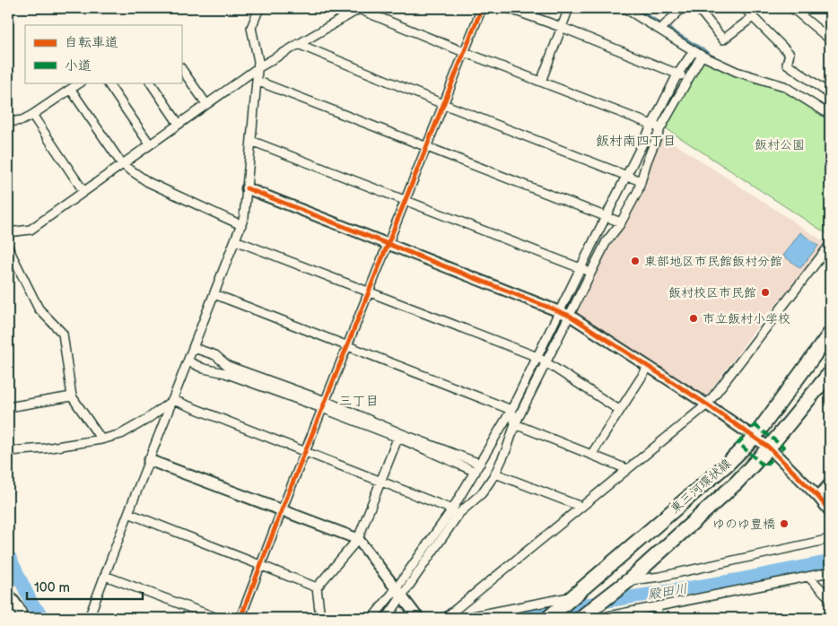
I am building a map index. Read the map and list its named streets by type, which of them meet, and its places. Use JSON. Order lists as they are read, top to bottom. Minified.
{"streets":{"main road":["東三河環状線"]},"districts":["飯村南四丁目","三丁目"],"water":["殿田川"],"parks":["飯村公園"],"places":["東部地区市民館飯村分館","飯村校区市民館","市立飯村小学校","ゆのゆ豊橋"],"legend":["自転車道","小道"],"scale_bar":"100 m"}
